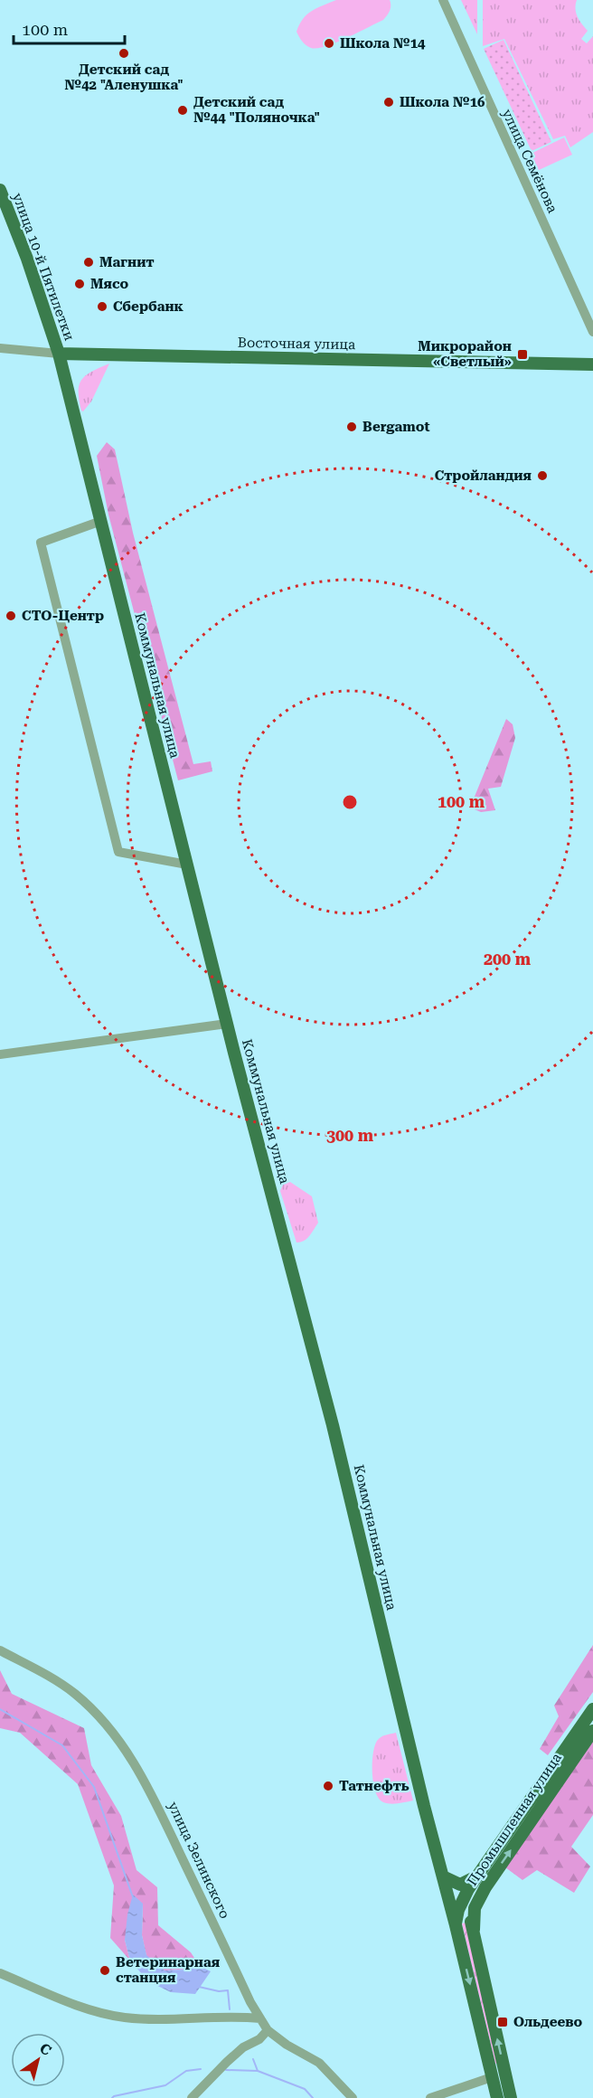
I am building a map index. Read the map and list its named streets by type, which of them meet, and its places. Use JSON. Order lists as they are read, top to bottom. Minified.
{"streets":{"main road":["улица 10-й Пятилетки","Восточная улица","Коммунальная улица","Промышленная улица"],"street":["улица Семёнова","улица Зелинского"]},"crossings":[["улица 10-й Пятилетки","Восточная улица"],["улица 10-й Пятилетки","Коммунальная улица"],["Восточная улица","Коммунальная улица"],["Коммунальная улица","Промышленная улица"]],"places":{"other":["Школа №14","Детский сад №42 \"Аленушка\"","Школа №16","Детский сад №44 \"Поляночка\"","Магнит","Мясо","Сбербанк","Bergamot","Стройландия","СТО-Центр","Татнефть","Ветеринарная станция"],"transit":["Микрорайон «Светлый»","Ольдеево"]},"scale_bar":"100 m","north":"top right","rings":["100 m","200 m","300 m"]}
